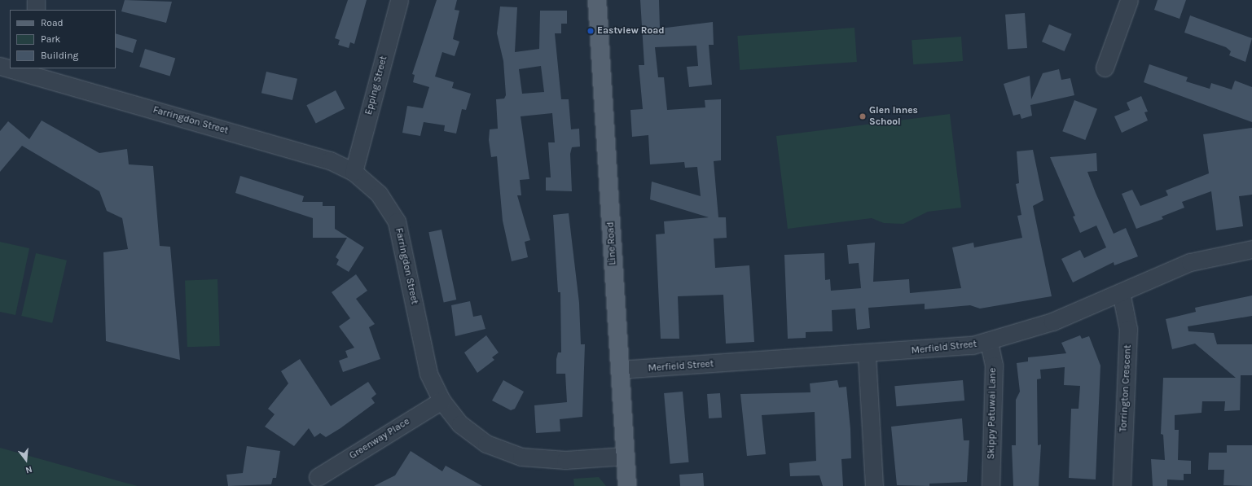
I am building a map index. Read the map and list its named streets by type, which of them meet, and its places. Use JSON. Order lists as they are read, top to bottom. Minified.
{"streets":{"main road":["Line Road"],"street":["Epping Street","Farringdon Street","Merfield Street","Torrington Crescent","Skippy Patuwai Lane","Greenway Place"]},"crossings":[["Epping Street","Farringdon Street"],["Farringdon Street","Line Road"],["Farringdon Street","Greenway Place"],["Line Road","Merfield Street"],["Merfield Street","Torrington Crescent"],["Merfield Street","Skippy Patuwai Lane"]],"places":["Eastview Road","Glen Innes School"],"legend":["Road","Park","Building"],"north":"bottom"}
